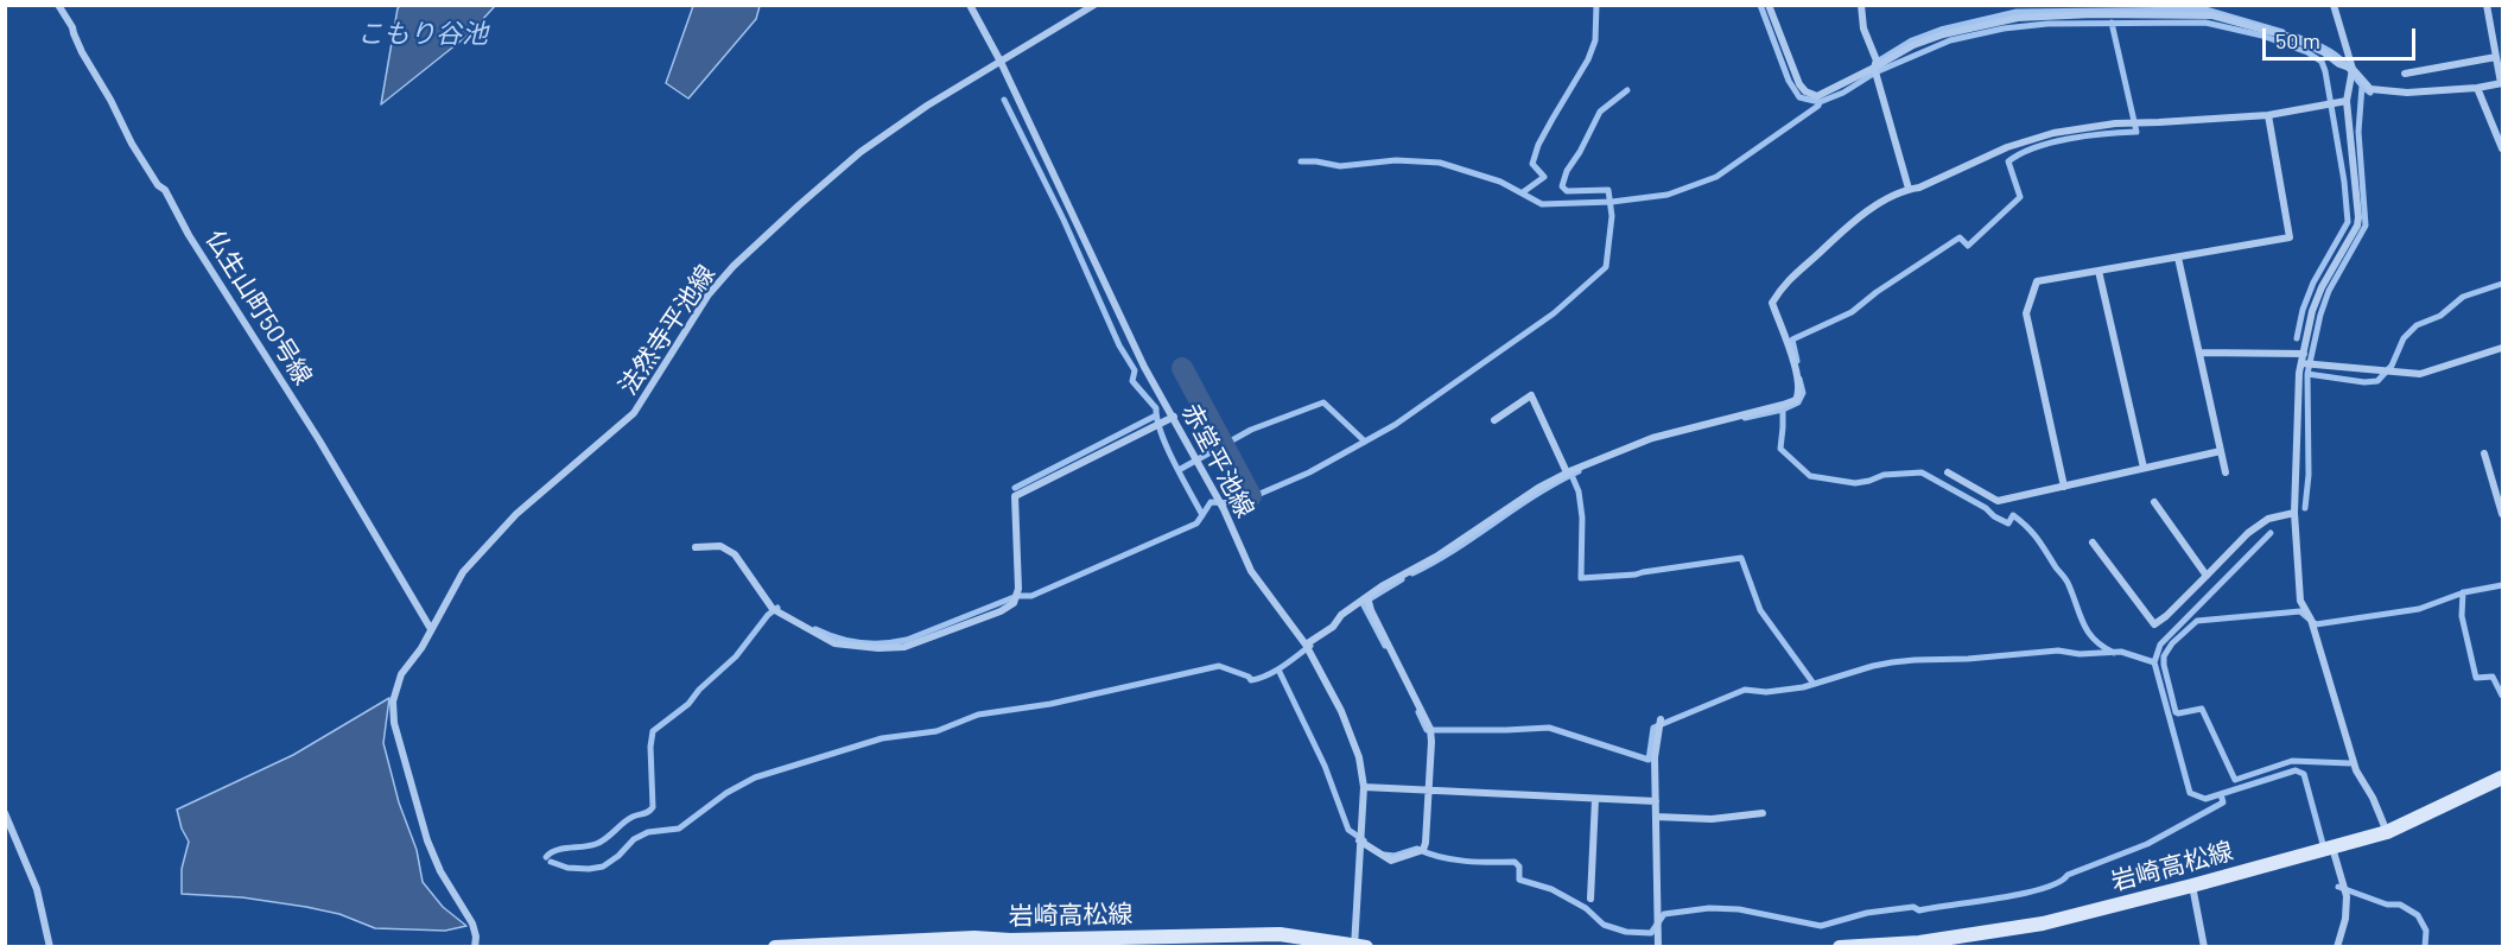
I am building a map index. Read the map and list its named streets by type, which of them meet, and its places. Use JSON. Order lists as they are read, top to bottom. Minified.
{"streets":{"main road":["岩崎高松線"],"street":["仏生山町50号線","法然寺平池線","赤堂平池線"]},"crossings":[["仏生山町50号線","法然寺平池線"],["法然寺平池線","赤堂平池線"],["赤堂平池線","岩崎高松線"]],"water":["こもり谷池"],"scale_bar":"50 m"}
